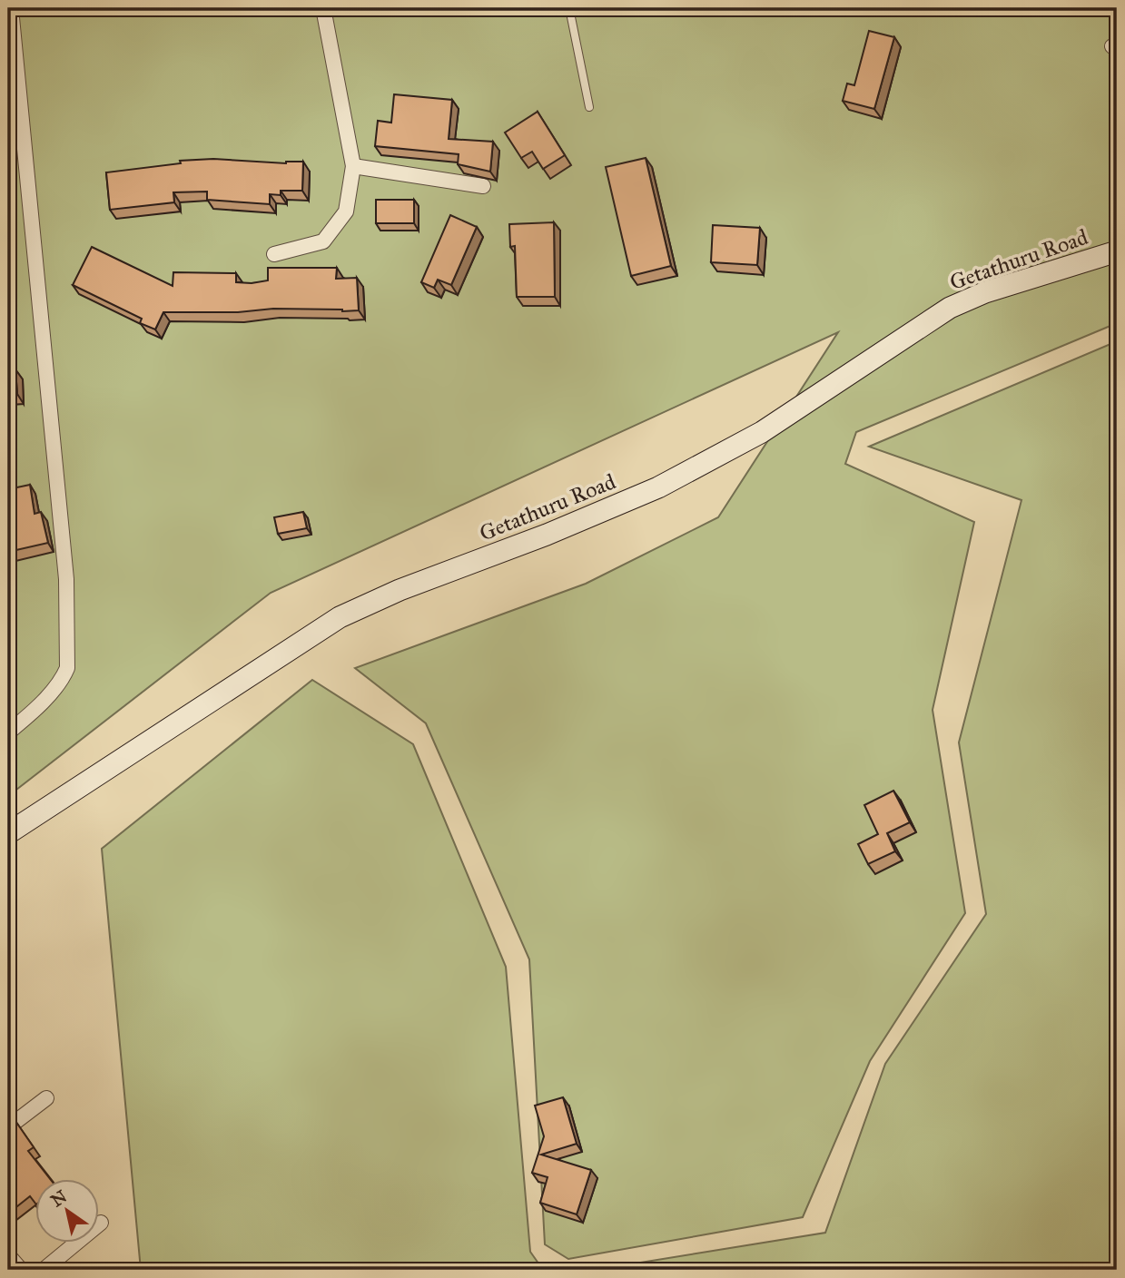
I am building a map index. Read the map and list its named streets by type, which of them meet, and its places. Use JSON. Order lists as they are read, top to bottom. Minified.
{"streets":{"main road":["Getathuru Road"]},"north":"top left"}
